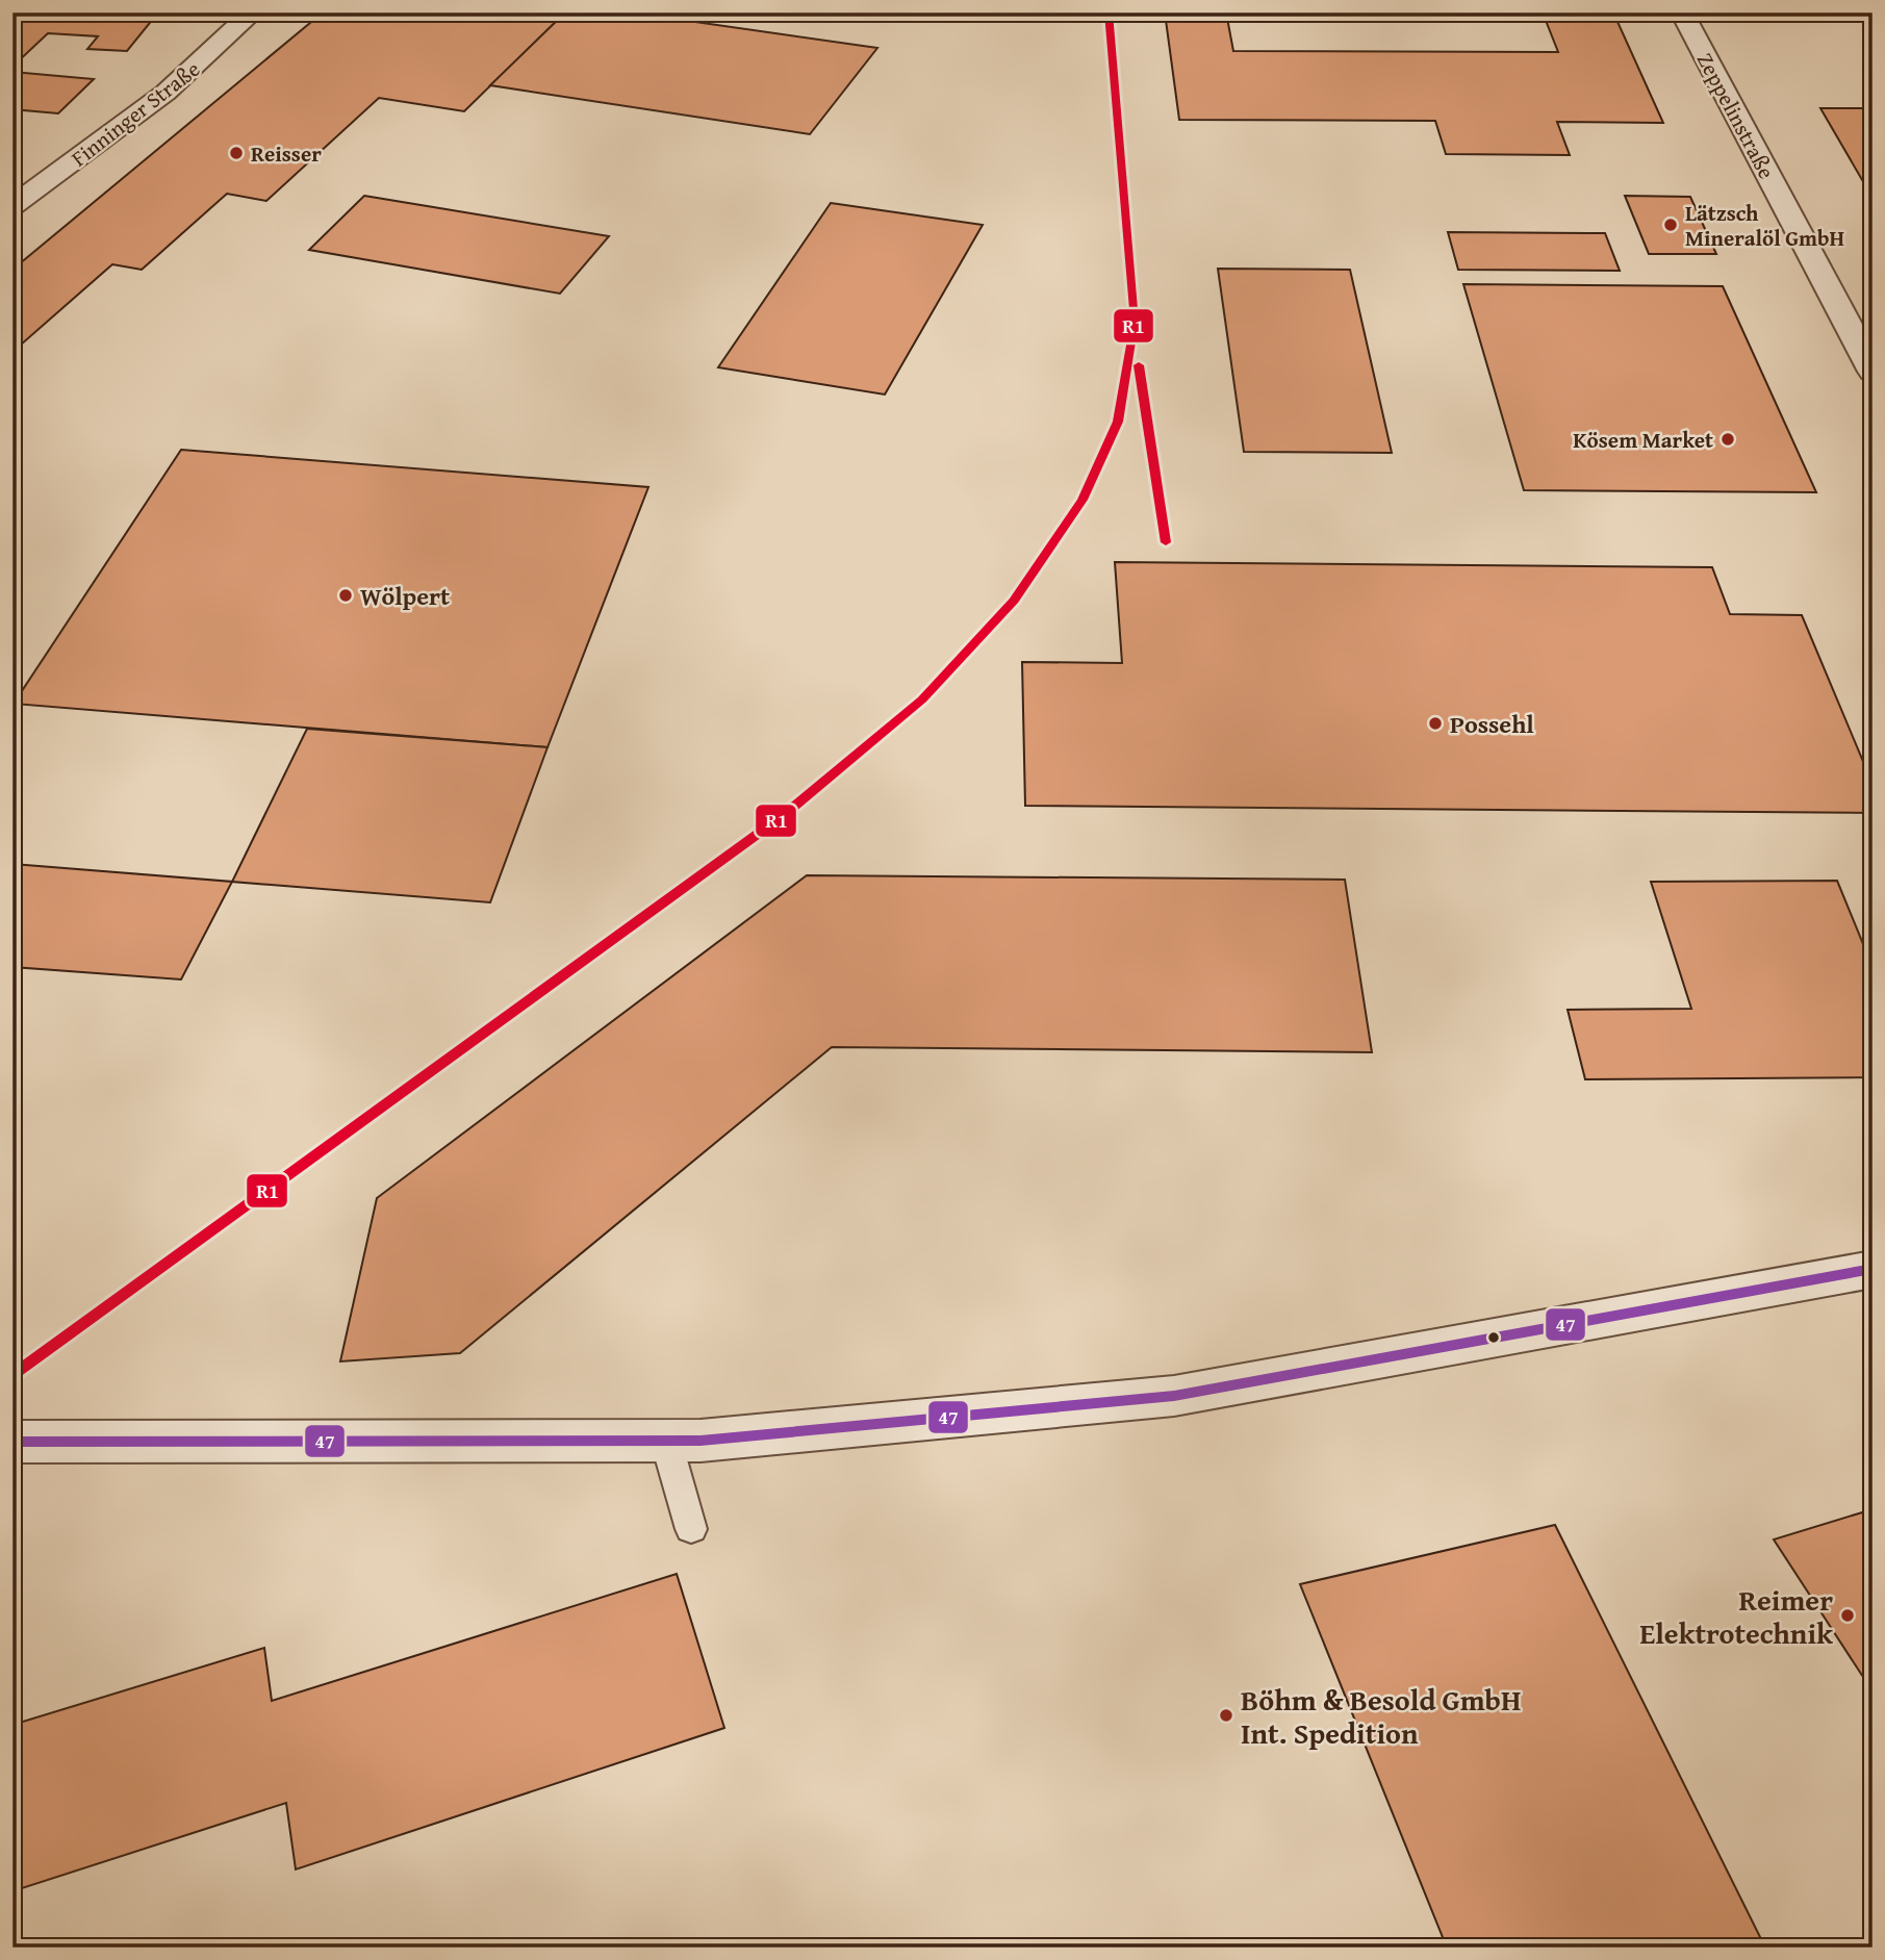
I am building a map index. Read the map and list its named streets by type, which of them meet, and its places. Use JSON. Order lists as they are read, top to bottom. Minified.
{"streets":{"street":["Finninger Straße","Zeppelinstraße"]},"places":["Reisser","Lätzsch Mineralöl GmbH","Kösem Market","Wölpert","Possehl","Reimer Elektrotechnik","Böhm & Besold GmbH Int. Spedition"],"lines":["transit line R1","transit line 47"]}
